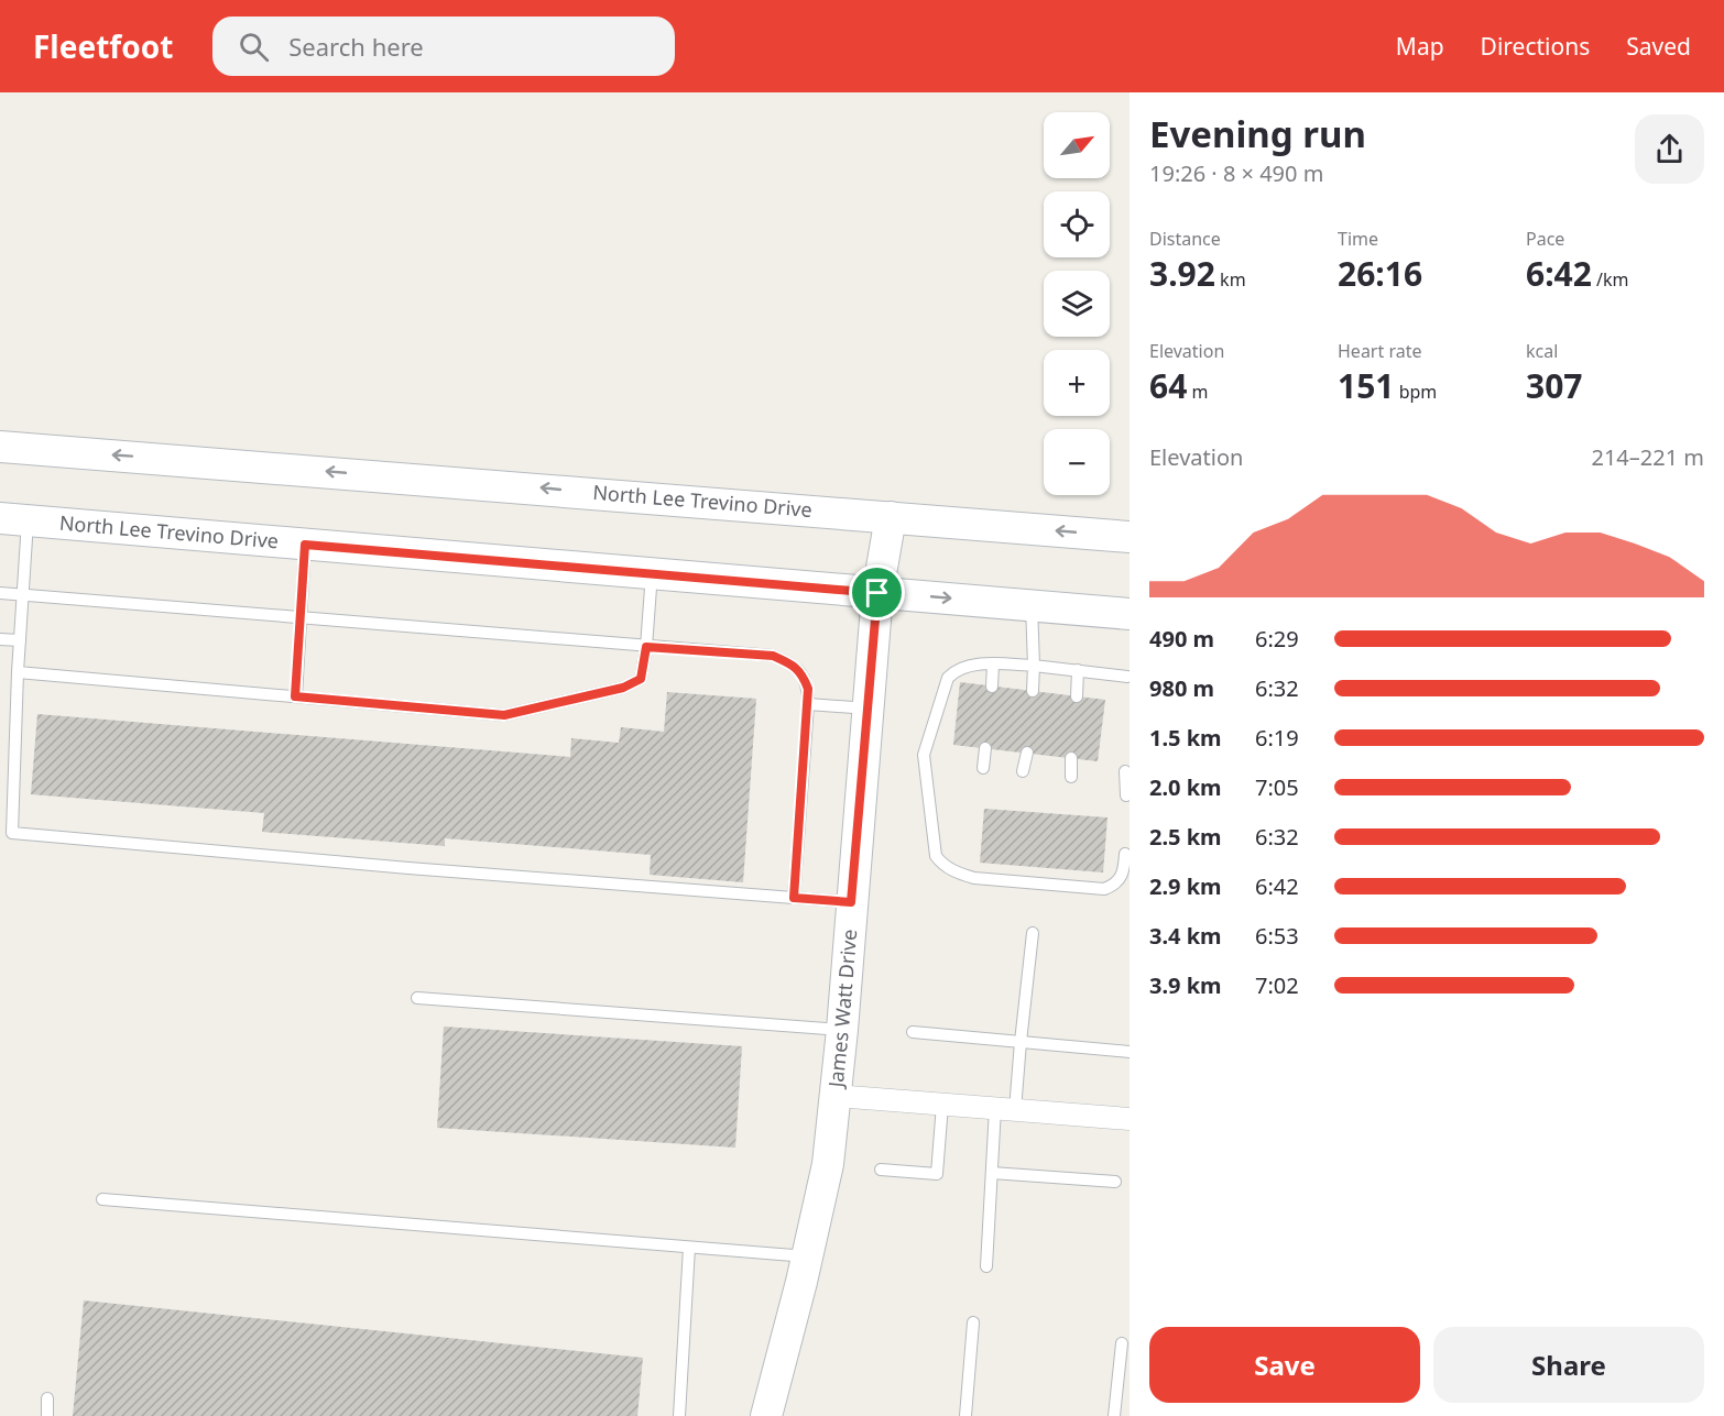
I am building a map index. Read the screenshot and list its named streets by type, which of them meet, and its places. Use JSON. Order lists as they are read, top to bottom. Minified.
{"streets":{"main road":["North Lee Trevino Drive","James Watt Drive"]},"crossings":[["North Lee Trevino Drive","James Watt Drive"]],"north":"top right","page":{"header":"Fleetfoot","search":"Search here","nav":["Map","Directions","Saved"],"heading":["Evening run","19:26 · 8 × 490 m"],"map_buttons":["+","−"],"stats":[["Distance","3.92 km"],["Time","26:16"],["Pace","6:42 /km"],["Elevation","64 m"],["Heart rate","151 bpm"],["kcal","307"]],"chart":["Elevation","214–221 m"],"list":[{"name":"490 m","note":"6:29"},{"name":"980 m","note":"6:32"},{"name":"1.5 km","note":"6:19"},{"name":"2.0 km","note":"7:05"},{"name":"2.5 km","note":"6:32"},{"name":"2.9 km","note":"6:42"},{"name":"3.4 km","note":"6:53"},{"name":"3.9 km","note":"7:02"}],"buttons":["Save","Share"]}}
